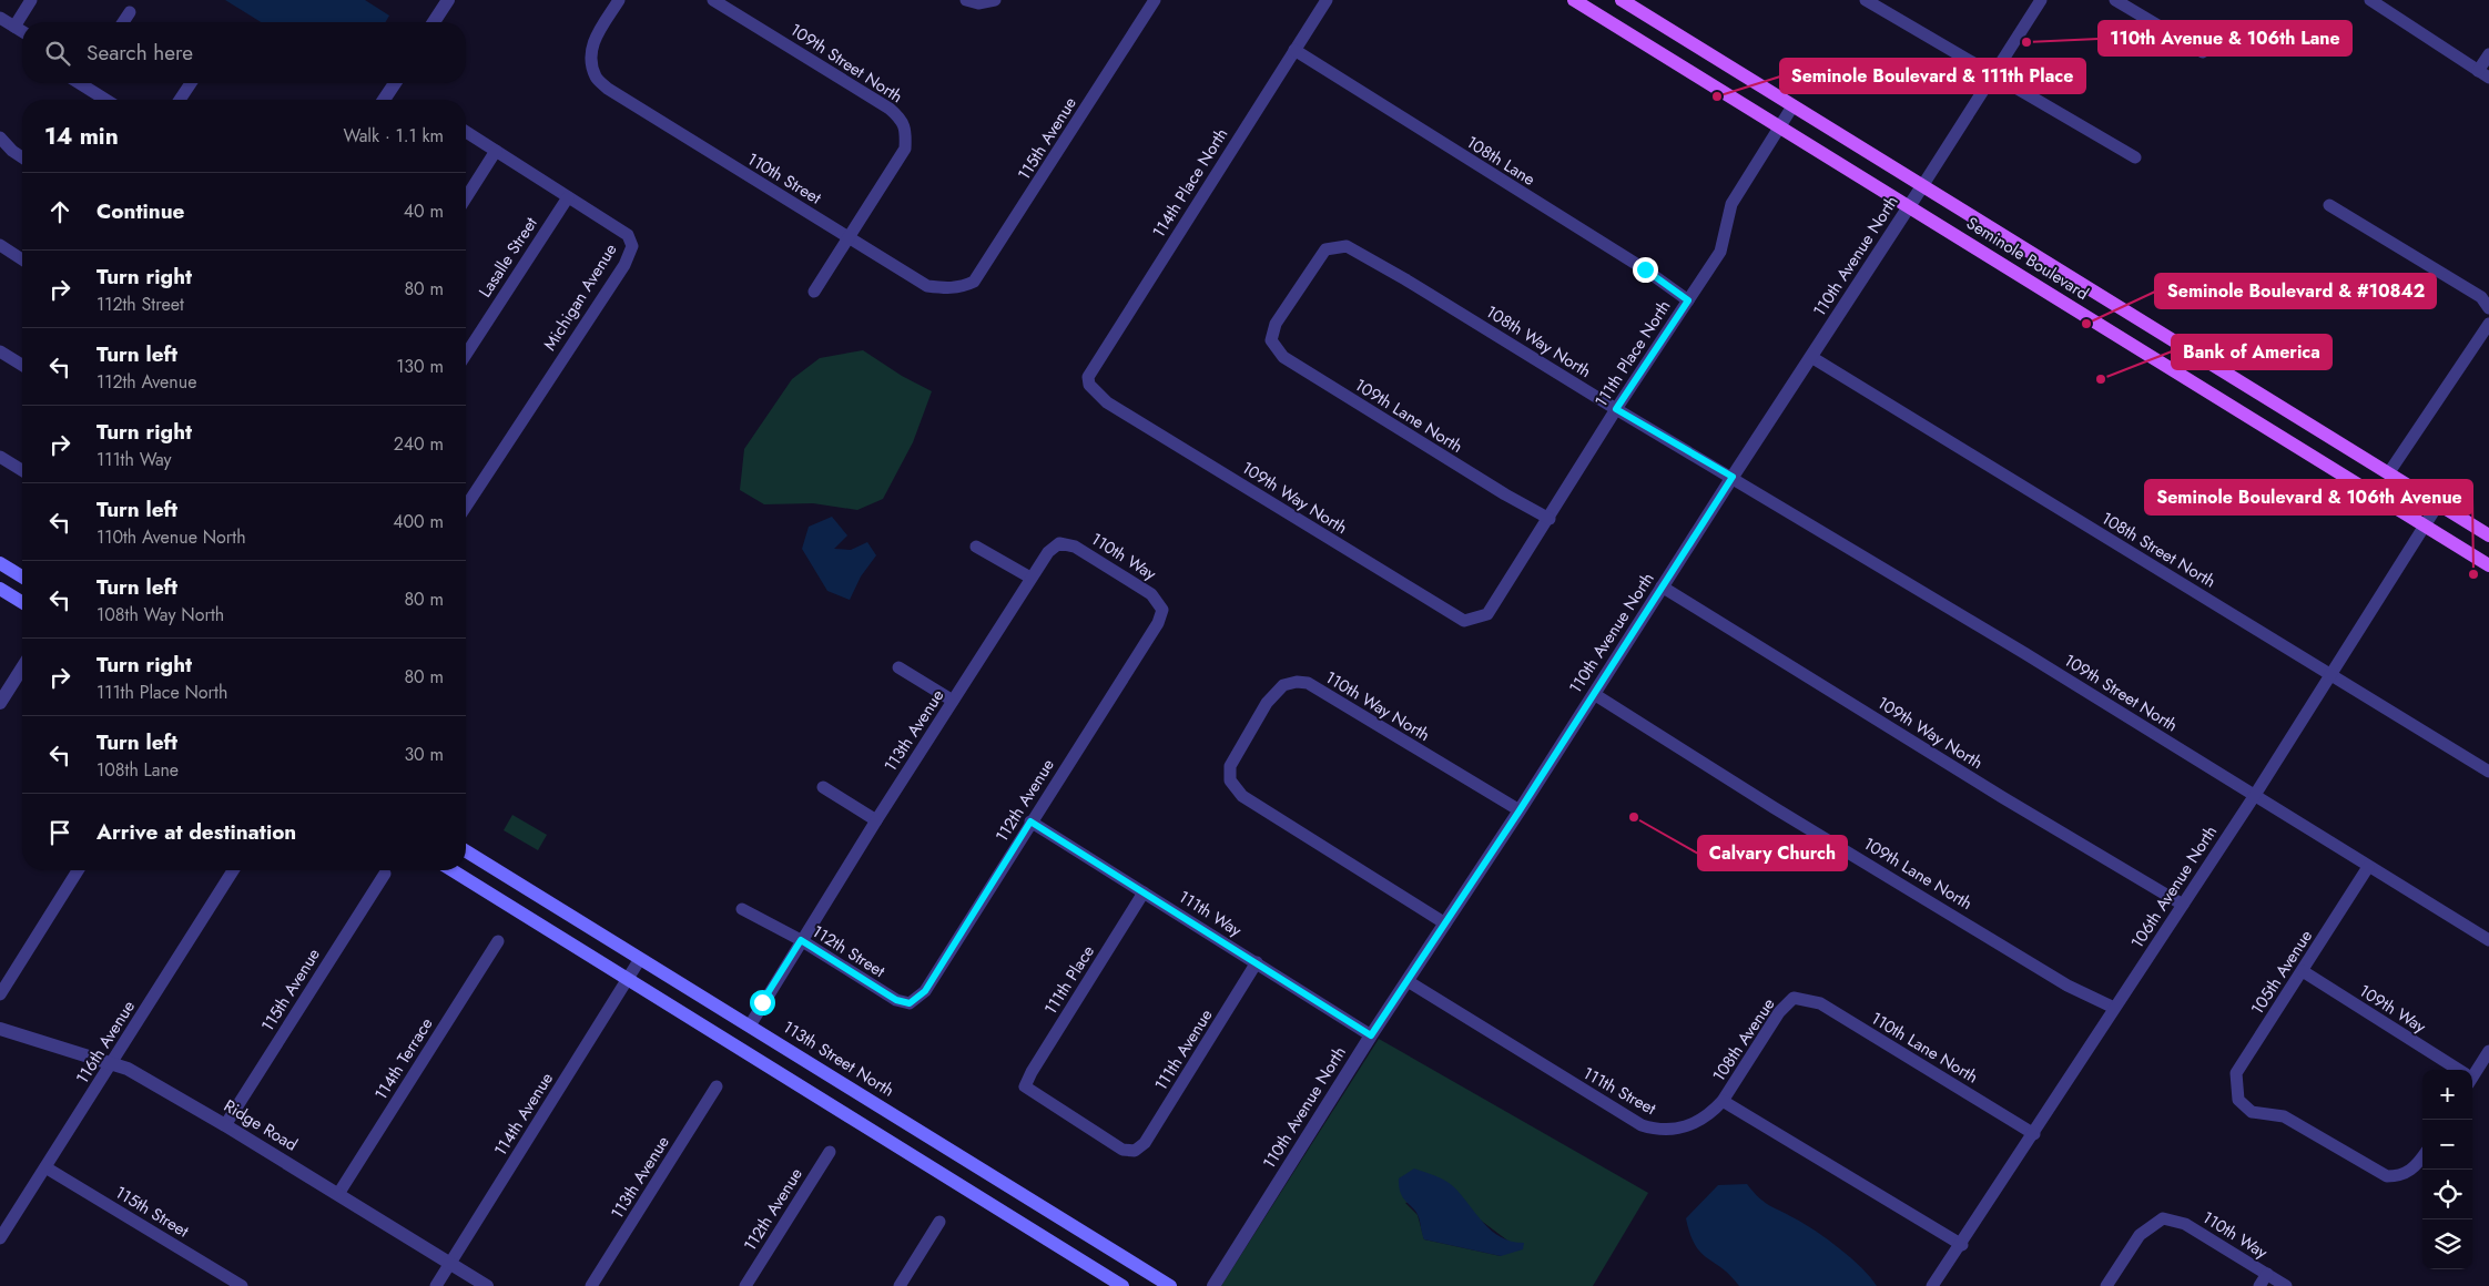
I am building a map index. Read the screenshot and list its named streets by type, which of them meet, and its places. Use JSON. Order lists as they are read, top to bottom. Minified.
{"streets":{"main road":["Seminole Boulevard","113th Street North"],"street":["109th Street North","115th Avenue","108th Lane","110th Street","114th Place North","110th Avenue North","Lasalle Street","Michigan Avenue","108th Way North","111th Place North","109th Lane North","109th Way North","108th Street North","110th Way","110th Way North","113th Avenue","112th Avenue","106th Avenue North","111th Way","112th Street","105th Avenue","111th Place","109th Way","108th Avenue","116th Avenue","110th Lane North","111th Avenue","114th Terrace","111th Street","114th Avenue","Ridge Road","115th Street"]},"crossings":[["109th Street North","110th Street"],["109th Street North","110th Avenue North"],["109th Street North","108th Way North"],["109th Street North","106th Avenue North"],["109th Street North","105th Avenue"],["115th Avenue","110th Street"],["115th Avenue","Ridge Road"],["108th Lane","114th Place North"],["108th Lane","111th Place North"],["114th Place North","109th Way North"],["110th Avenue North","Seminole Boulevard"],["110th Avenue North","108th Way North"],["110th Avenue North","109th Lane North"],["110th Avenue North","109th Way North"],["110th Avenue North","108th Street North"],["110th Avenue North","110th Way North"],["110th Avenue North","111th Way"],["110th Avenue North","111th Street"],["Lasalle Street","Michigan Avenue"],["Seminole Boulevard","111th Place North"],["Seminole Boulevard","106th Avenue North"],["108th Way North","111th Place North"],["108th Way North","109th Lane North"],["111th Place North","109th Lane North"],["111th Place North","109th Way North"],["109th Lane North","106th Avenue North"],["109th Way North","106th Avenue North"],["108th Street North","106th Avenue North"],["110th Way","113th Avenue"],["110th Way","112th Avenue"],["113th Avenue","112th Street"],["113th Avenue","113th Street North"],["112th Avenue","111th Way"],["112th Avenue","112th Street"],["106th Avenue North","110th Lane North"],["111th Way","111th Place"],["111th Way","111th Avenue"],["105th Avenue","109th Way"],["111th Place","111th Avenue"],["108th Avenue","110th Lane North"],["108th Avenue","111th Street"],["116th Avenue","Ridge Road"],["116th Avenue","115th Street"],["114th Terrace","Ridge Road"],["113th Street North","114th Avenue"],["114th Avenue","Ridge Road"]],"places":["110th Avenue & 106th Lane","Seminole Boulevard & 111th Place","Seminole Boulevard & #10842","Bank of America","Seminole Boulevard & 106th Avenue","Calvary Church"],"page":{"search":"Search here","heading":["14 min","Walk · 1.1 km"],"list":[["Continue","40 m"],["Turn right","112th Street","80 m"],["Turn left","112th Avenue","130 m"],["Turn right","111th Way","240 m"],["Turn left","110th Avenue North","400 m"],["Turn left","108th Way North","80 m"],["Turn right","111th Place North","80 m"],["Turn left","108th Lane","30 m"],"Arrive at destination"],"map_buttons":["+","−"]}}
